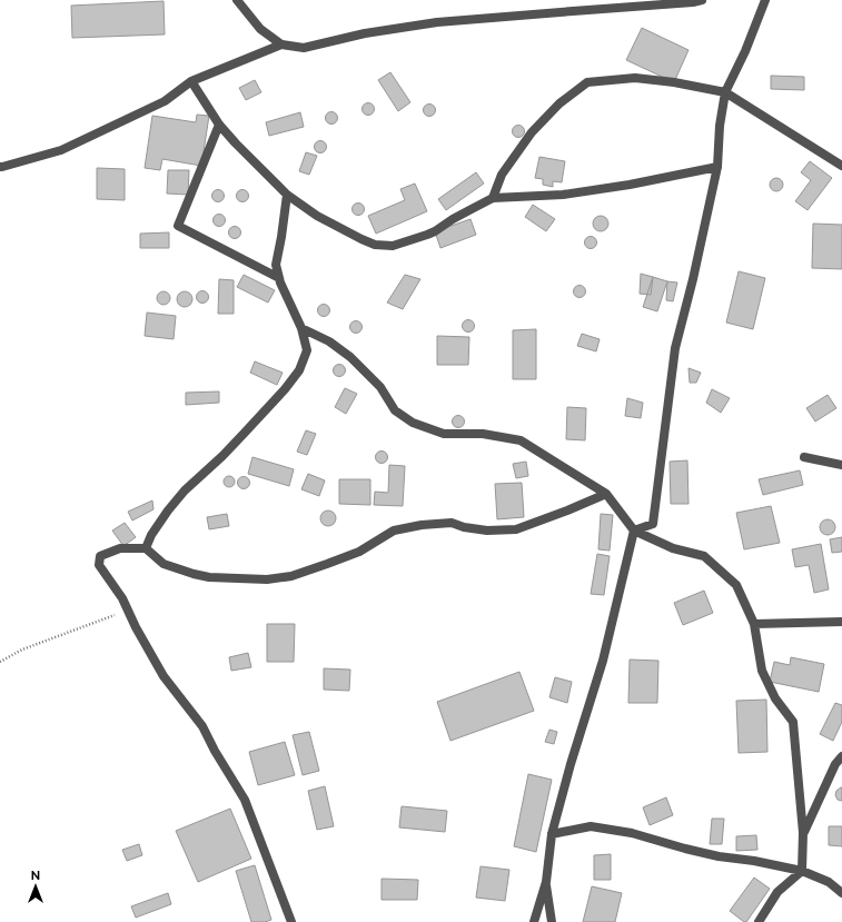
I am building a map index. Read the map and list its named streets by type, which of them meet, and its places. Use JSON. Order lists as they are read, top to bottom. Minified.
{"north":"top"}
